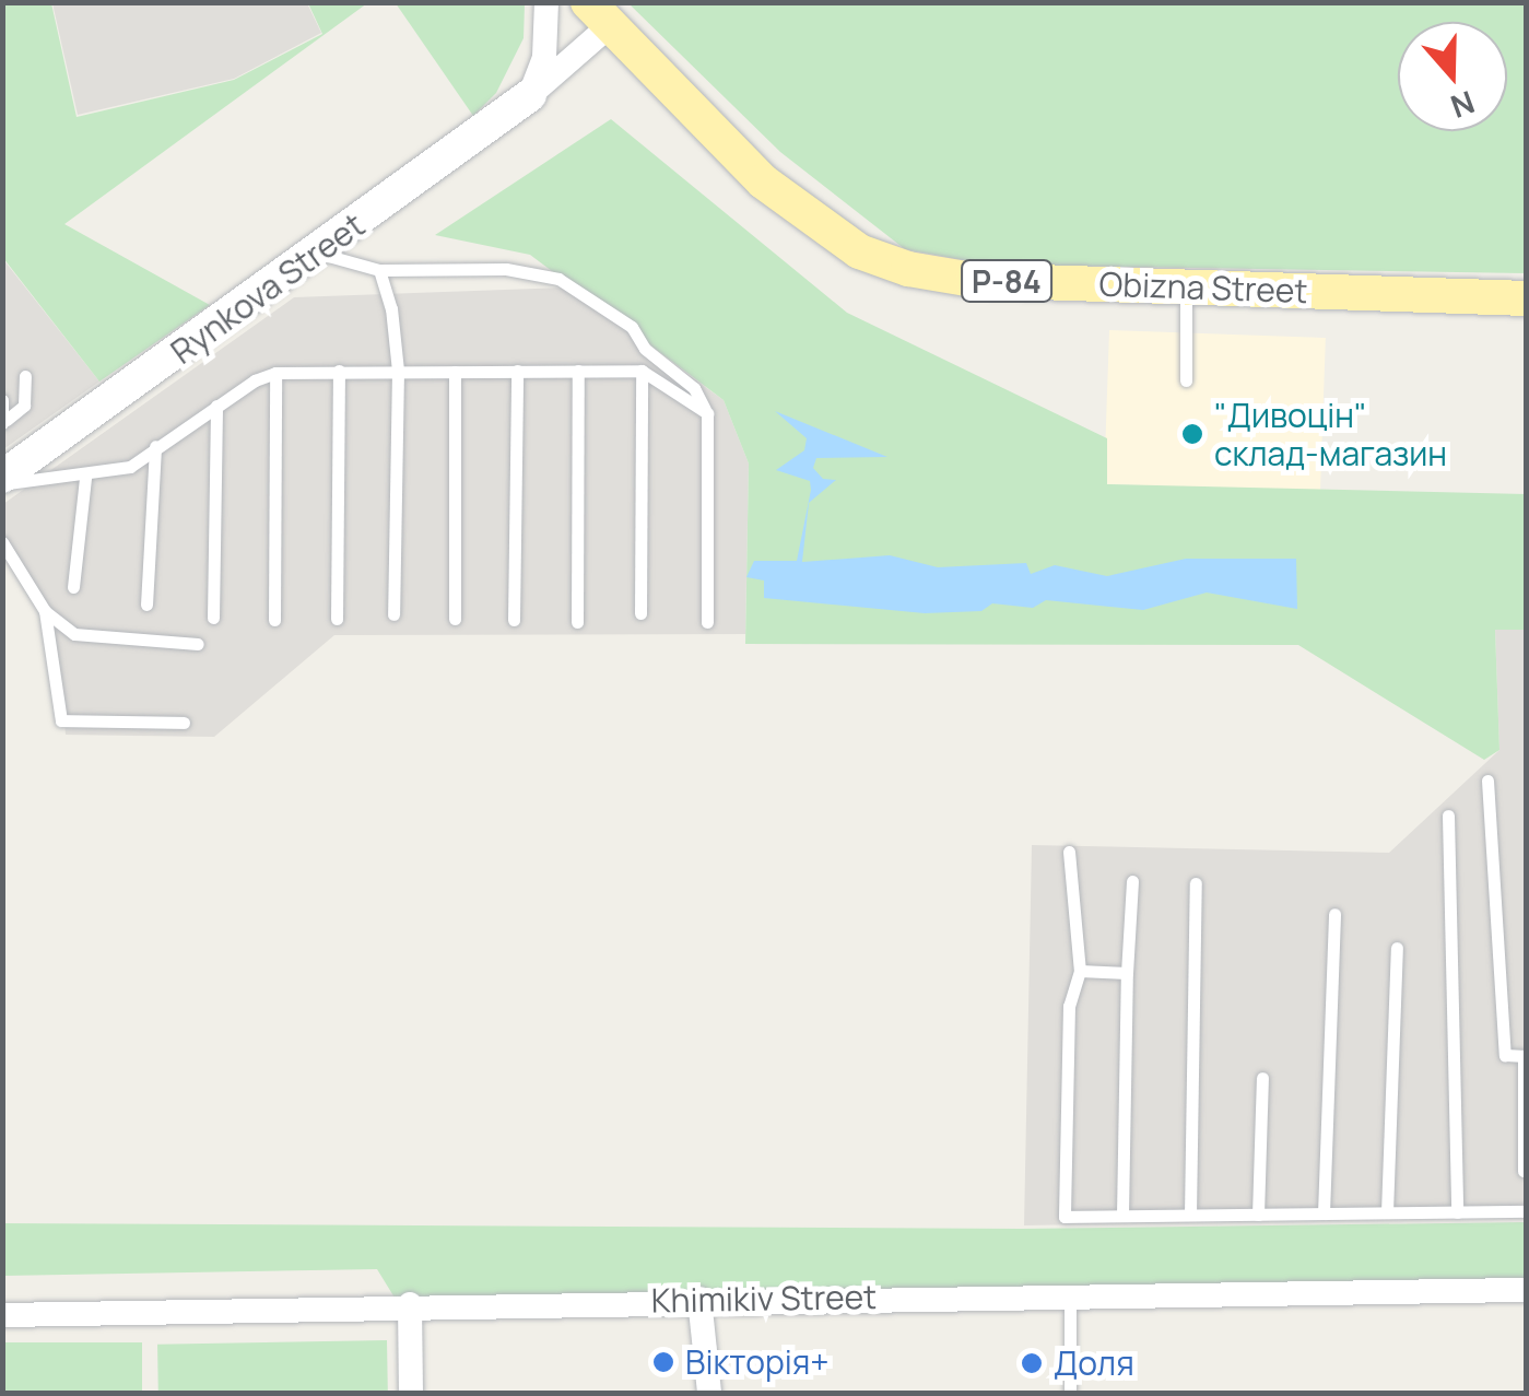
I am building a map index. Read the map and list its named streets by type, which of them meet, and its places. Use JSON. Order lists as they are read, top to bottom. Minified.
{"streets":{"main road":["Р-84","Obizna Street","Rynkova Street"],"street":["Khimikiv Street"]},"crossings":[["Obizna Street","Rynkova Street"]],"places":["\"Дивоцін\" склад-магазин","Вікторія+","Доля"],"north":"bottom"}
